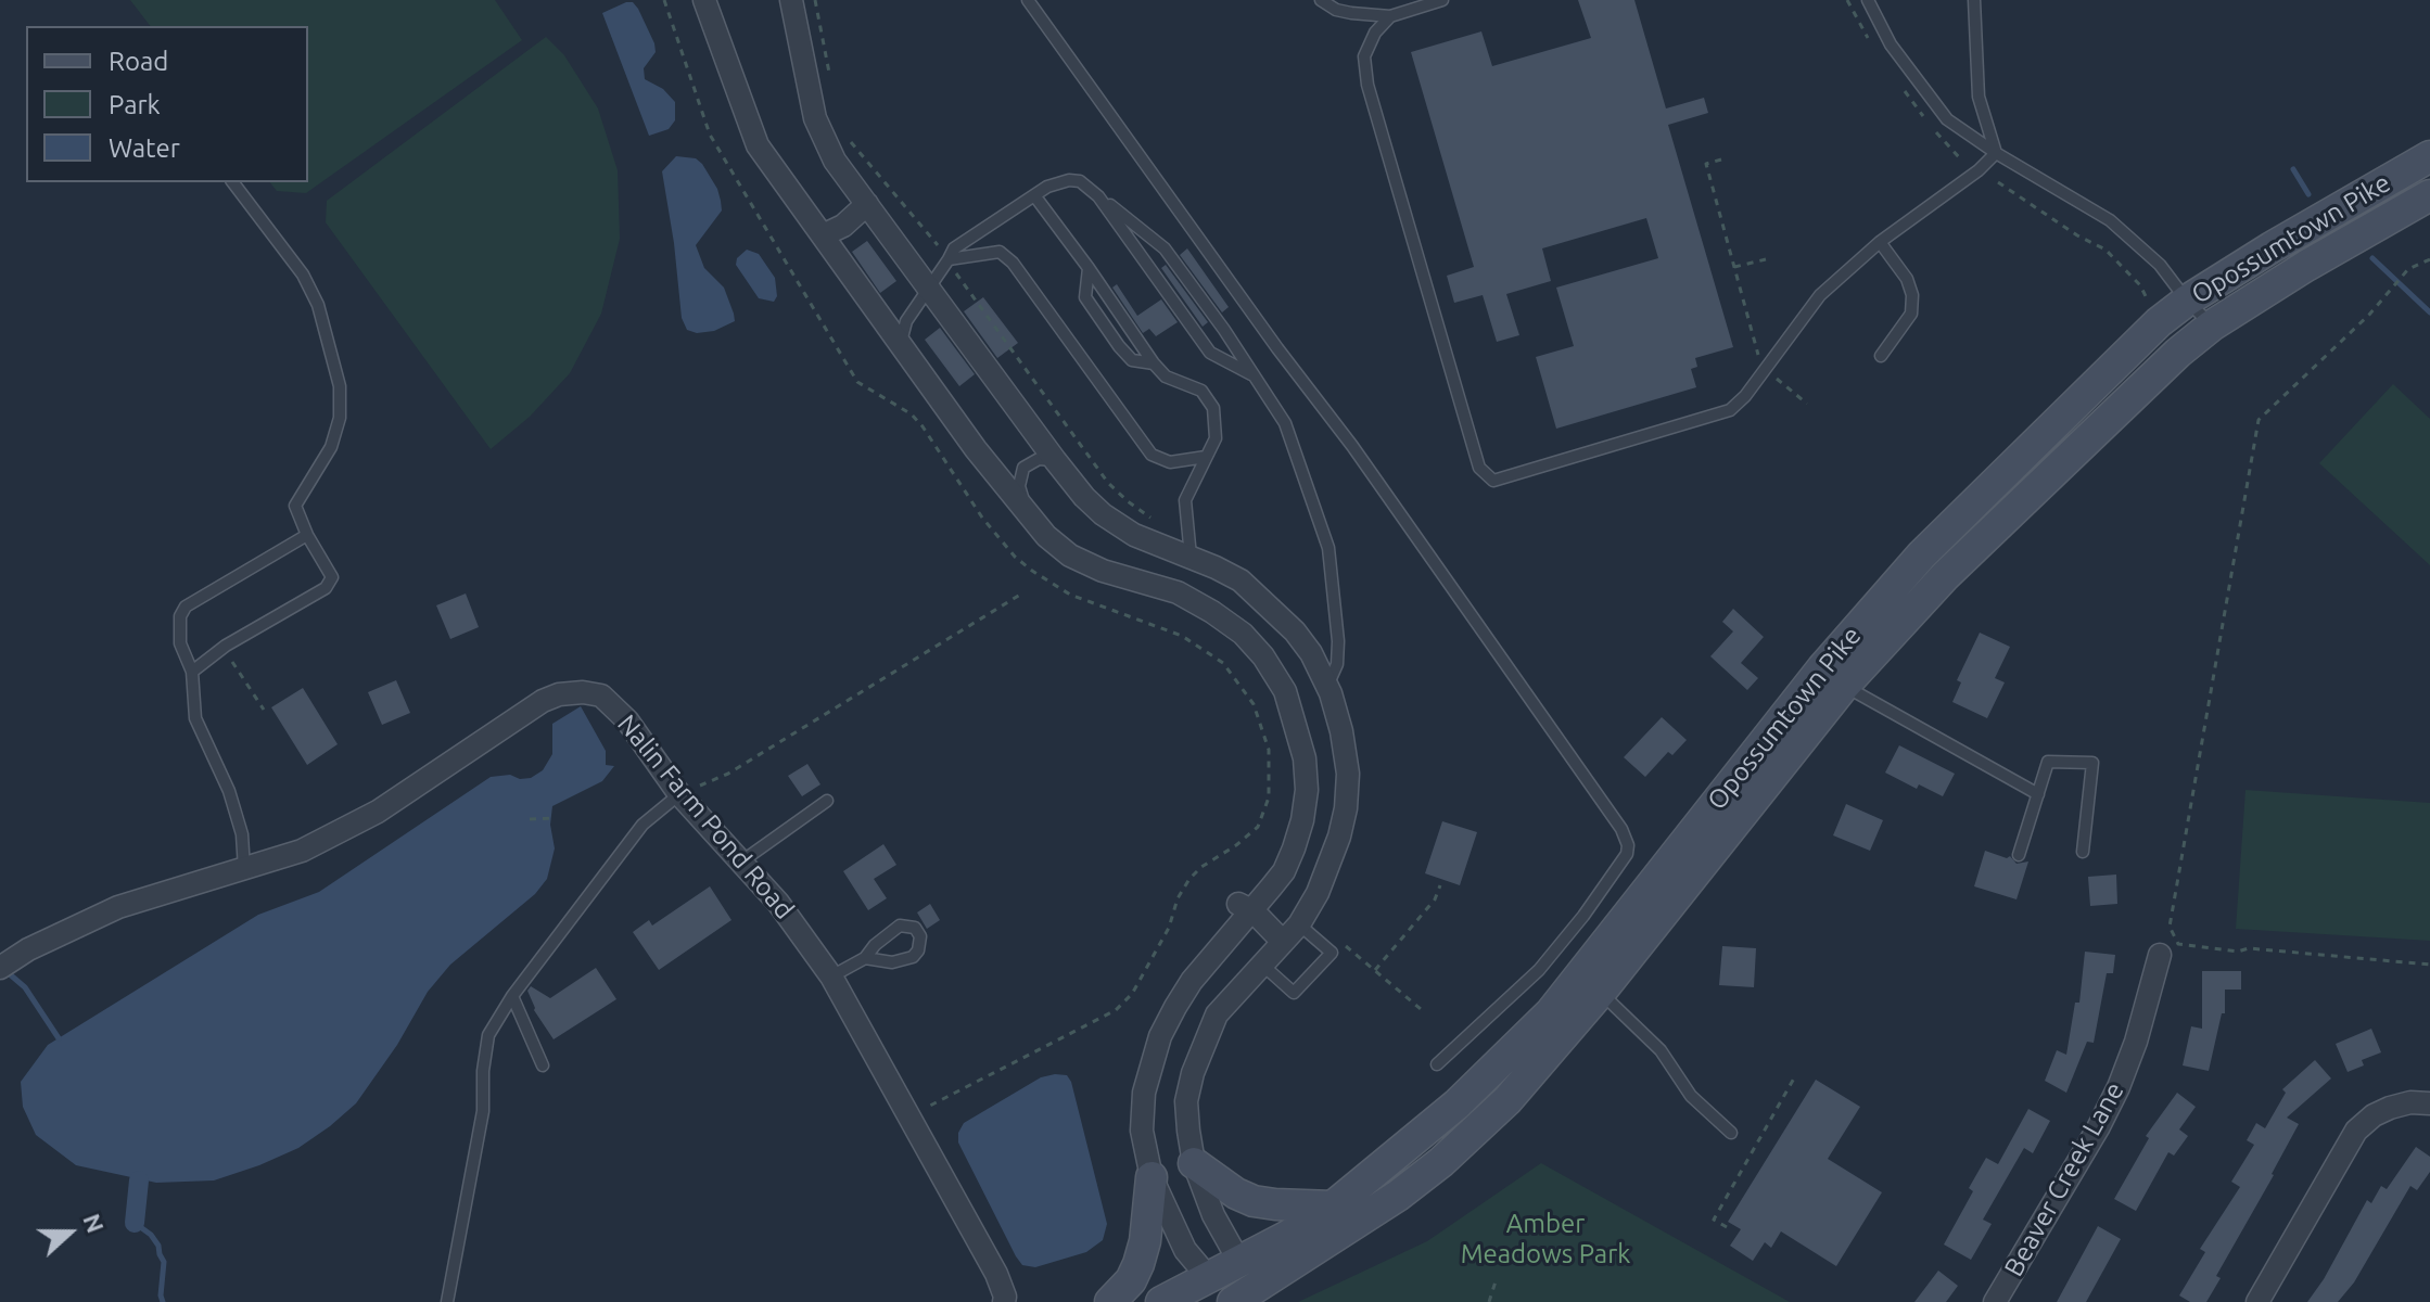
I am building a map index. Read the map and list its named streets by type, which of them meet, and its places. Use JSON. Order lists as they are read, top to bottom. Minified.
{"streets":{"main road":["Opossumtown Pike"],"street":["Nalin Farm Pond Road","Beaver Creek Lane"]},"parks":["Amber Meadows Park"],"legend":["Road","Park","Water"],"north":"right"}
